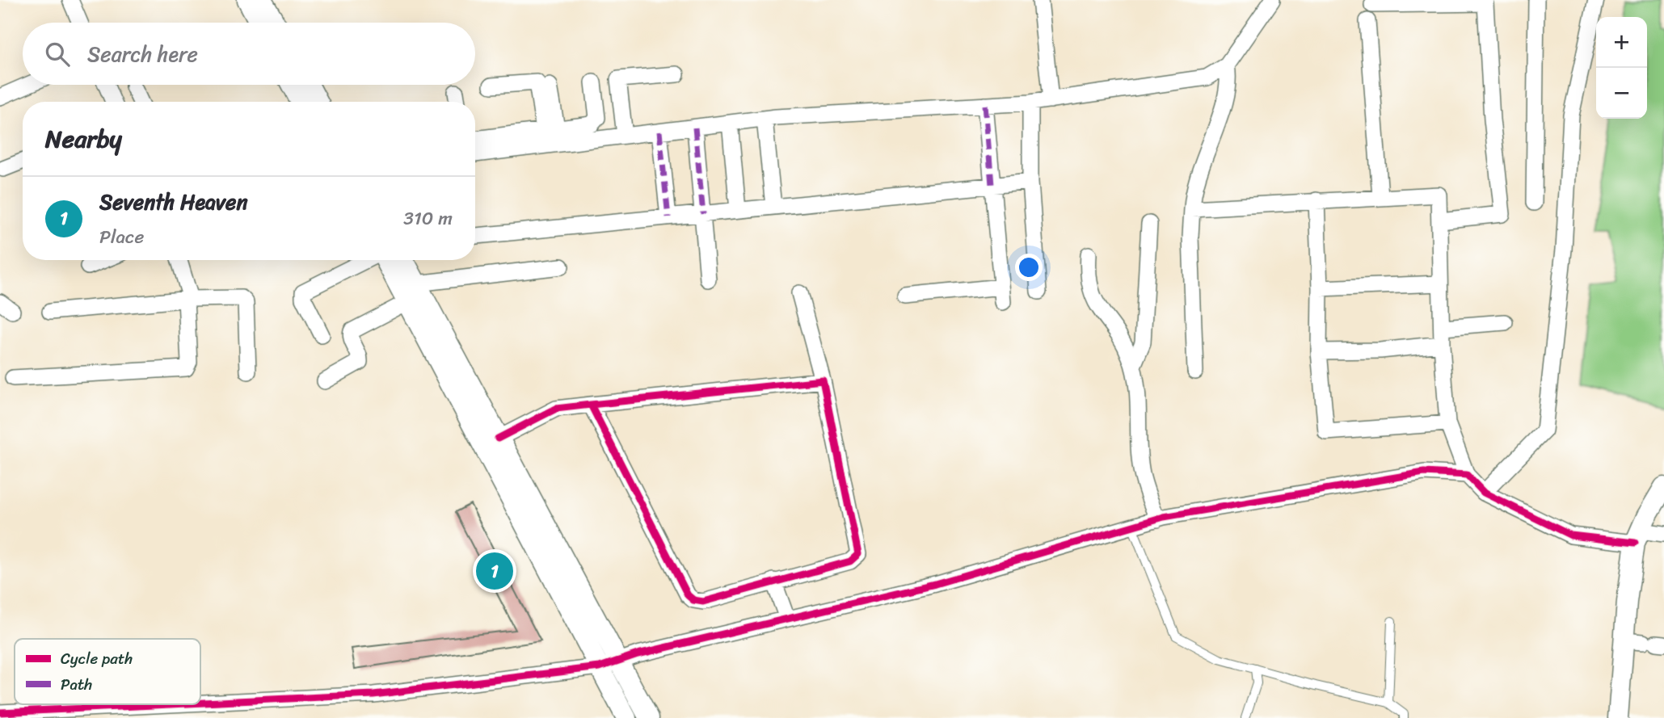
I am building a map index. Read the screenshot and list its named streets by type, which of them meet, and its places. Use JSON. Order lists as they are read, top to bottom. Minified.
{"legend":["Cycle path","Path"],"page":{"map_buttons":["+","−"],"search":"Search here","heading":"Nearby","list":[{"mark":"1","name":"Seventh Heaven","note":"Place","value":"310 m"}],"pins":"1"}}
